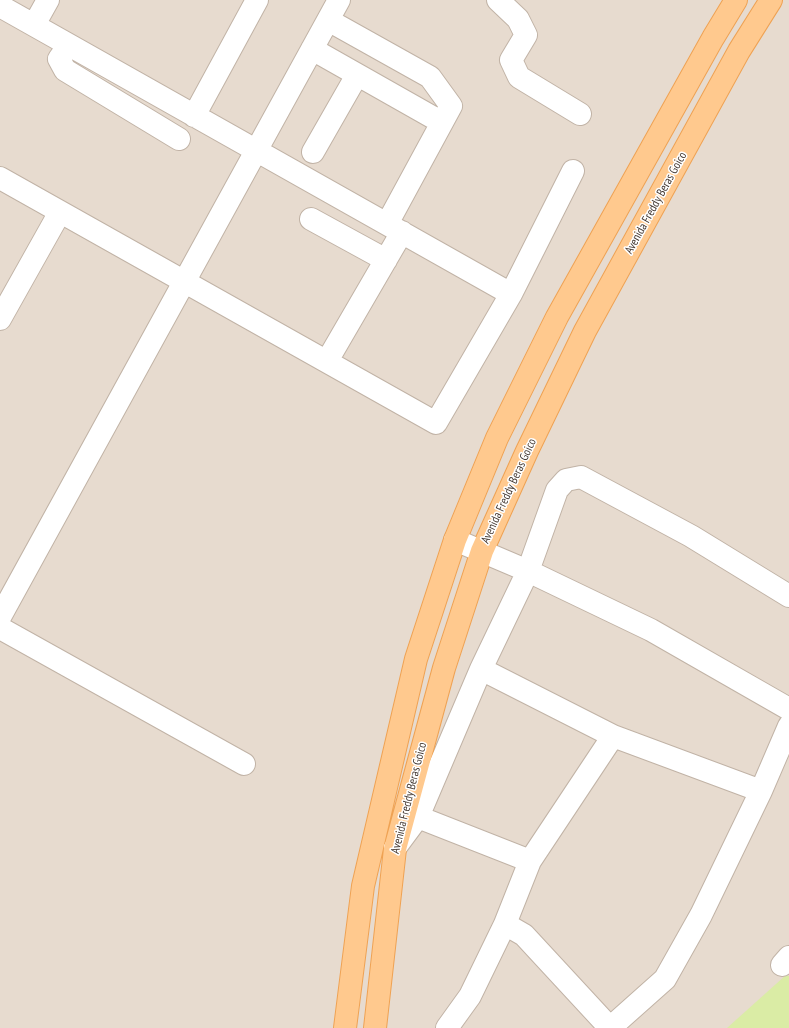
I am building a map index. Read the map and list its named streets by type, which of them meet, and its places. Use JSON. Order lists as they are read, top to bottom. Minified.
{"streets":{"main road":["Avenida Freddy Beras Goico"]}}
